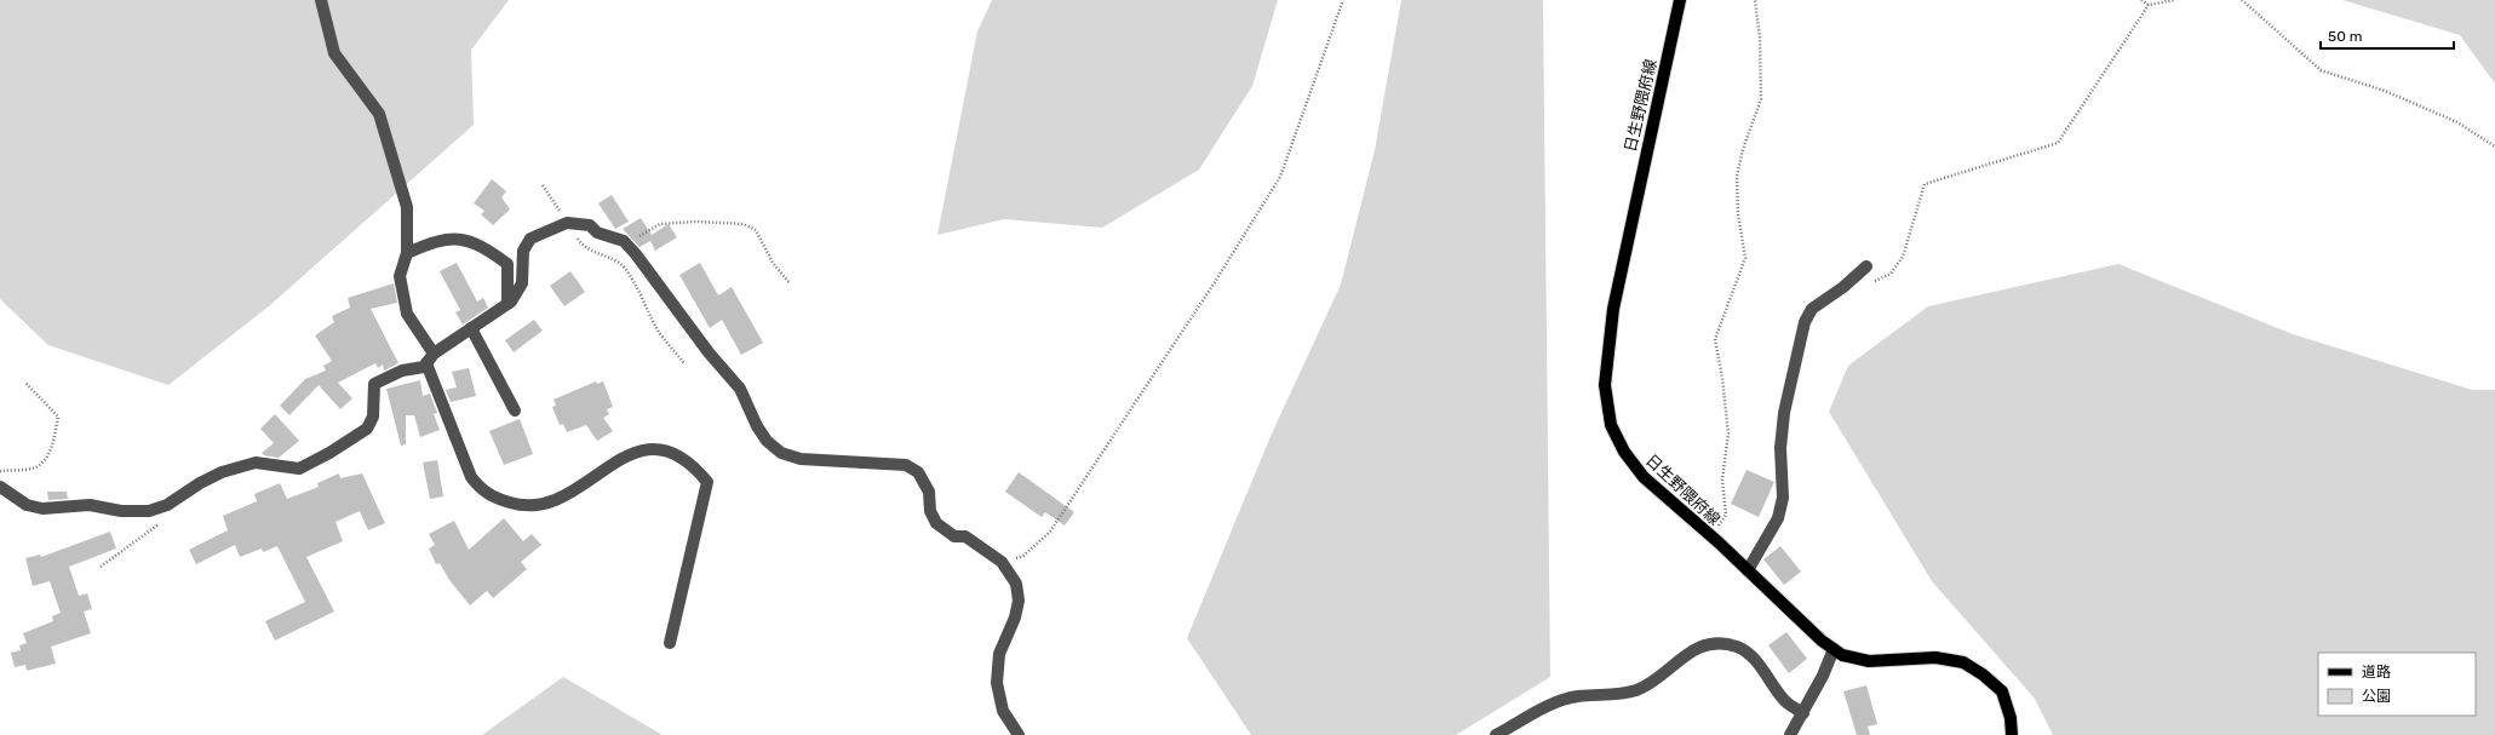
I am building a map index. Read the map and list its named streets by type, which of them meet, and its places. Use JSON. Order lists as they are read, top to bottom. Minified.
{"streets":{"main road":["日生野隈府線"]},"legend":["道路","公園"],"scale_bar":"50 m"}
